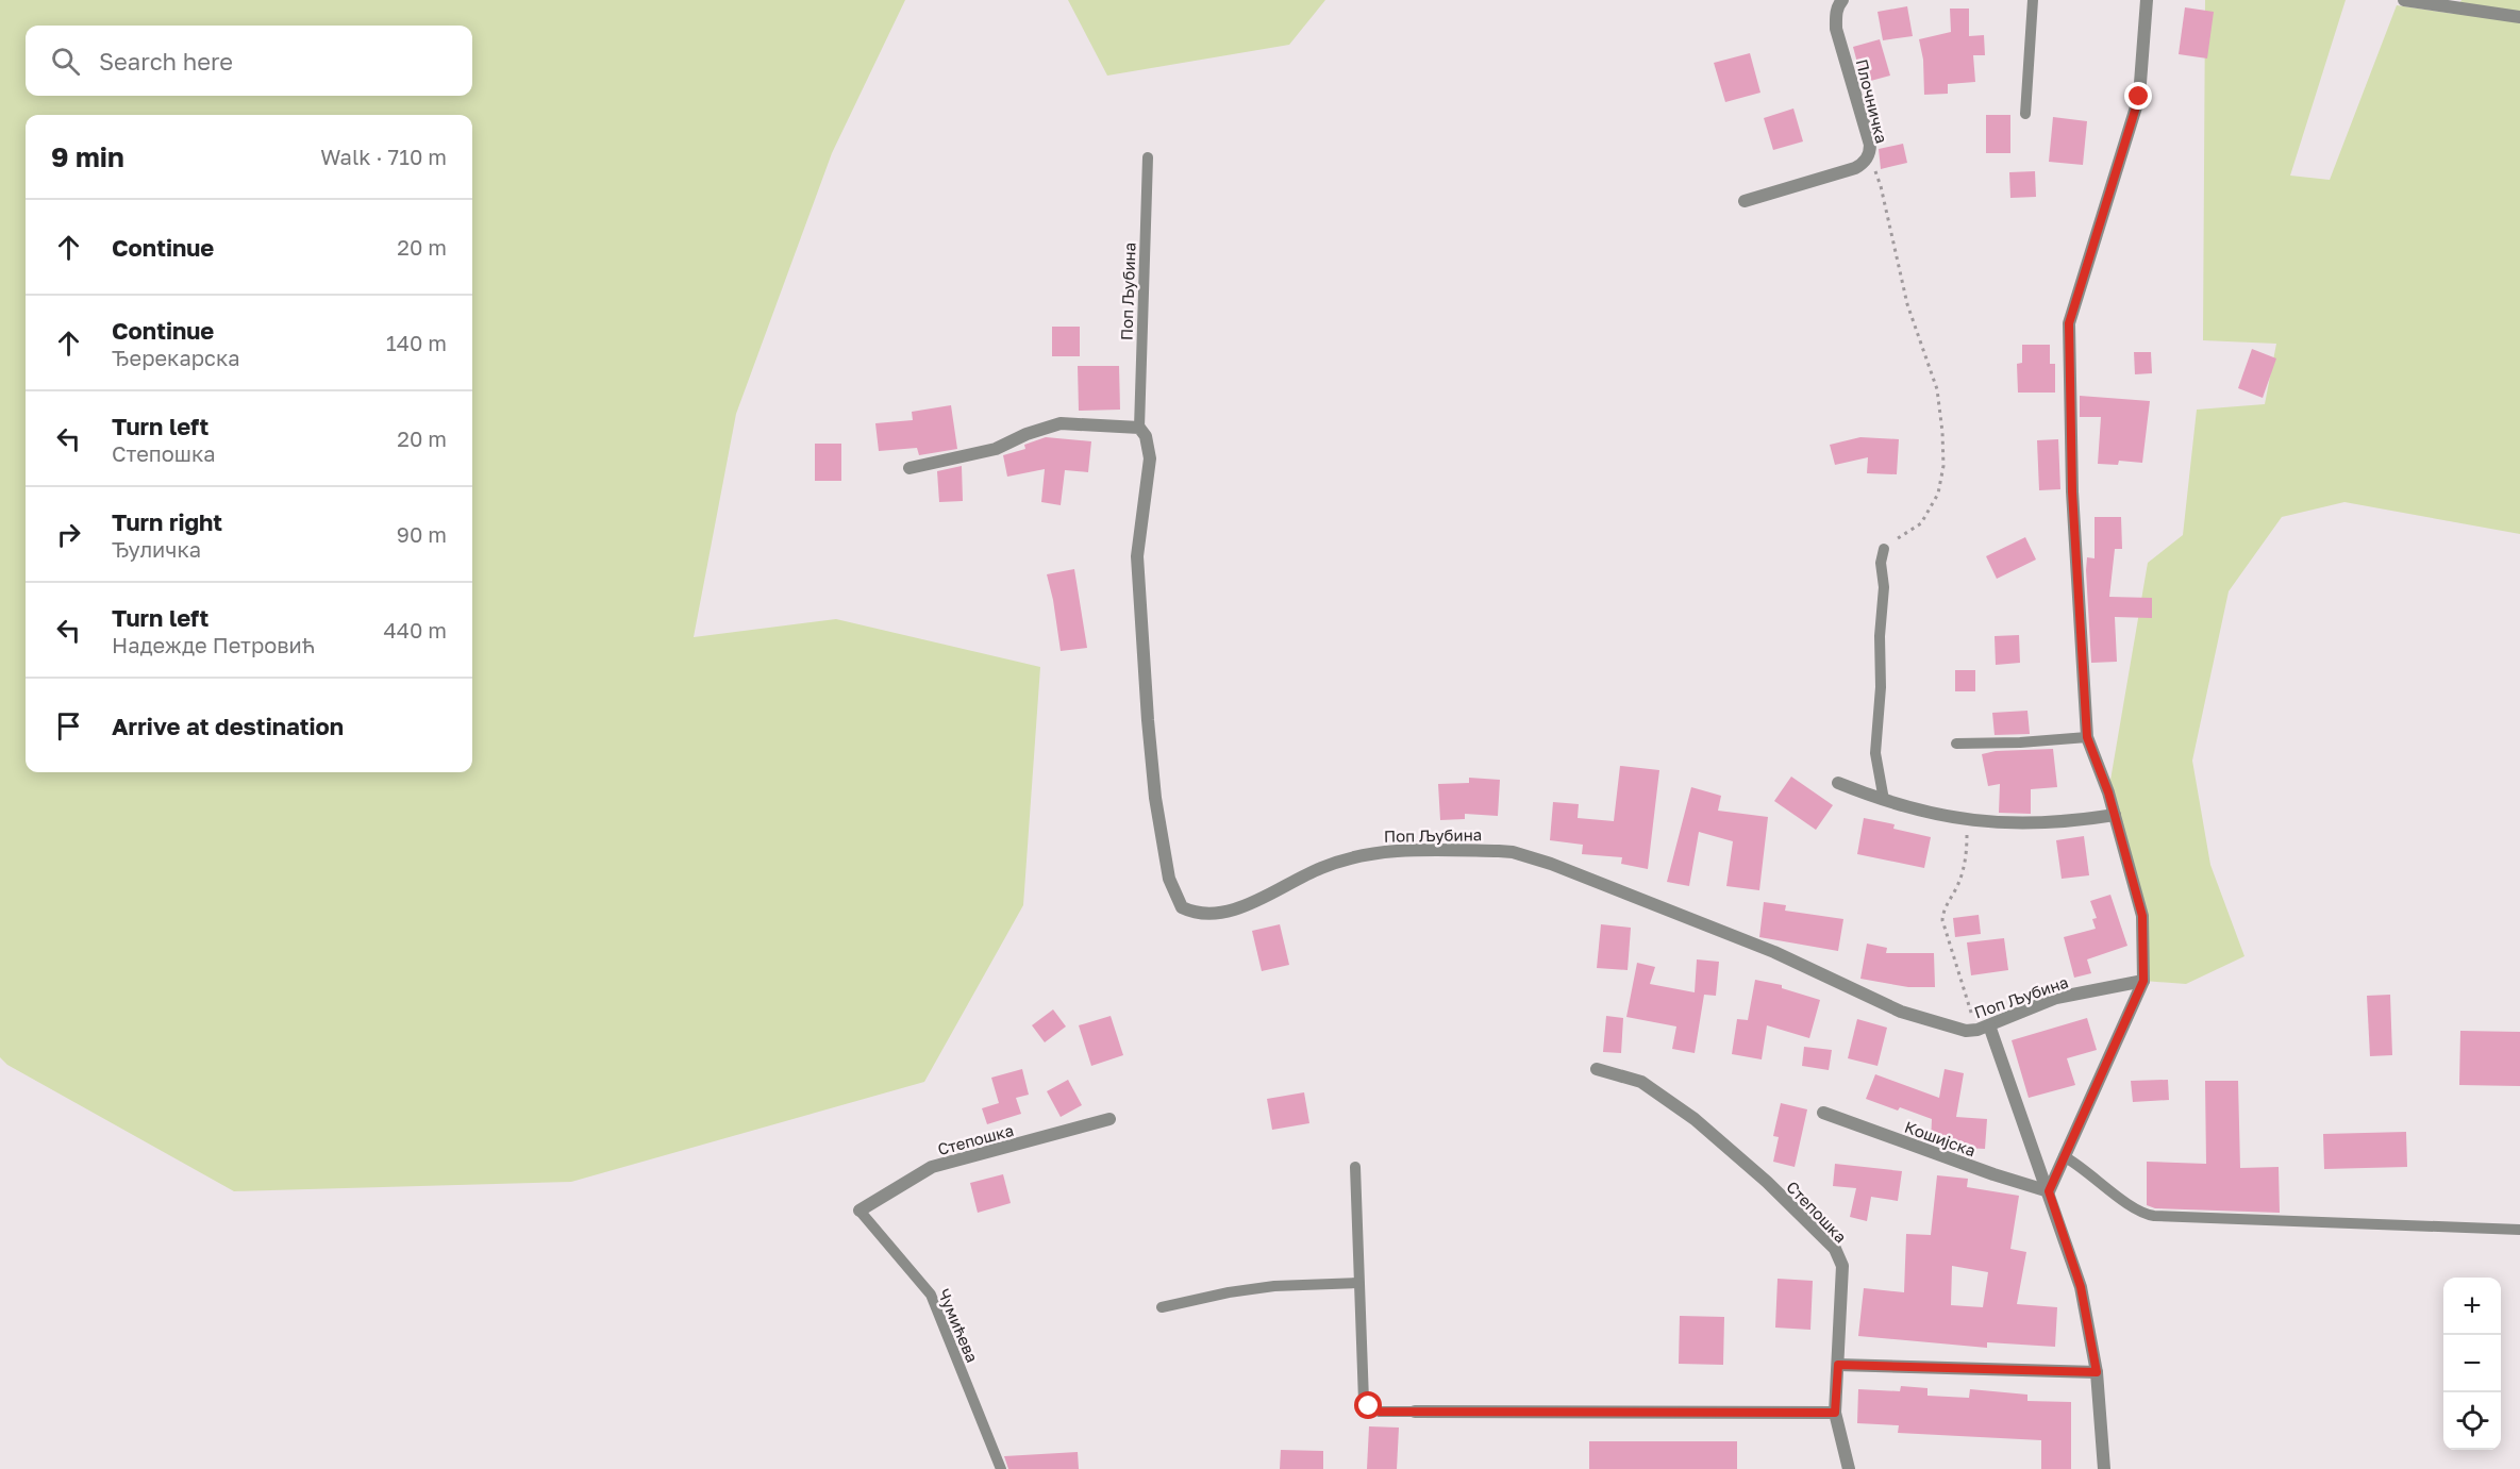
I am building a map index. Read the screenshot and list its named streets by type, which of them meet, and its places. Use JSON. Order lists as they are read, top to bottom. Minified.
{"streets":{"street":["Плочничка","Поп Љубина","Кошијска","Степошка"],"lane":["Чумићева"]},"crossings":[["Степошка","Чумићева"]],"page":{"search":"Search here","heading":["9 min","Walk · 710 m"],"list":[["Continue","20 m"],["Continue","Ђерекарска","140 m"],["Turn left","Степошка","20 m"],["Turn right","Ђуличка","90 m"],["Turn left","Надежде Петровић","440 m"],"Arrive at destination"],"map_buttons":["+","−"]}}
